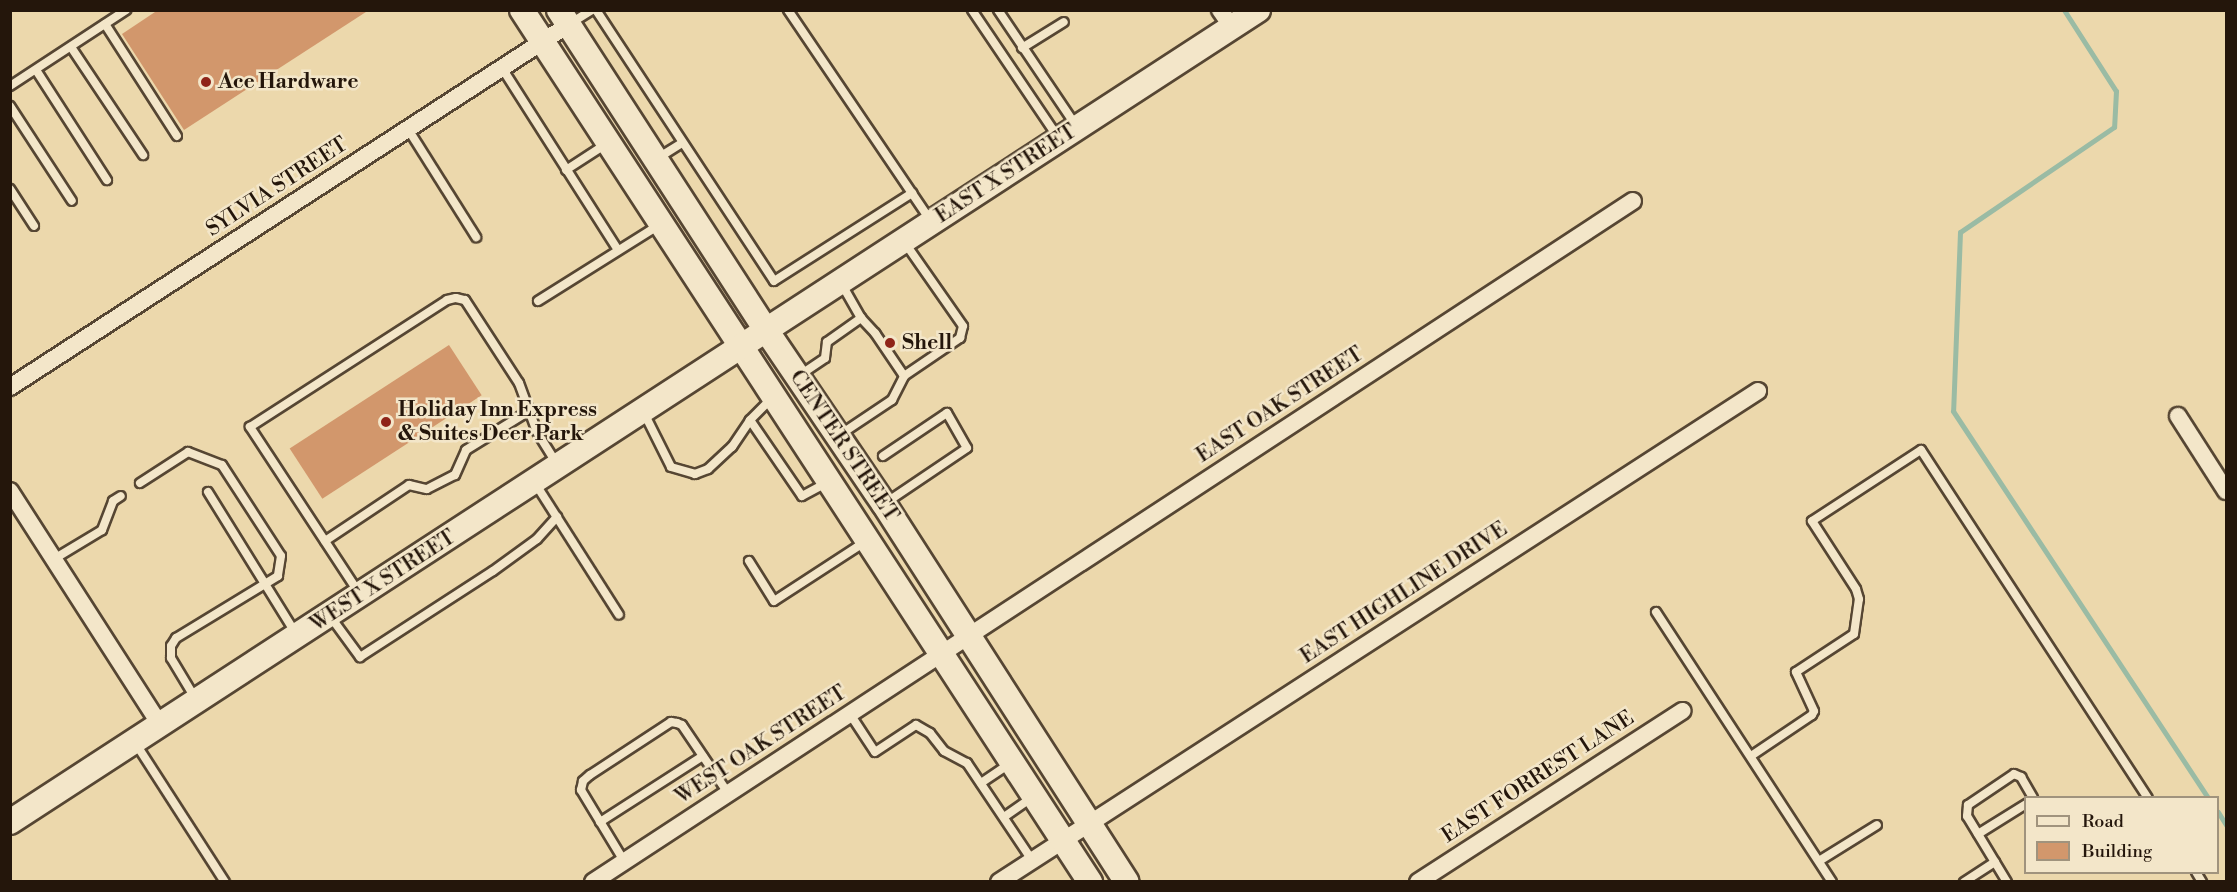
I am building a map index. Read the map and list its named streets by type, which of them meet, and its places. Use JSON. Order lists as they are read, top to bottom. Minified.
{"streets":{"main road":["EAST X STREET","CENTER STREET","WEST X STREET"],"street":["SYLVIA STREET","EAST OAK STREET","EAST HIGHLINE DRIVE","WEST OAK STREET","EAST FORREST LANE"]},"crossings":[["EAST X STREET","CENTER STREET"],["EAST X STREET","WEST X STREET"],["SYLVIA STREET","CENTER STREET"],["EAST OAK STREET","CENTER STREET"],["EAST OAK STREET","WEST OAK STREET"],["CENTER STREET","WEST X STREET"],["CENTER STREET","EAST HIGHLINE DRIVE"],["CENTER STREET","WEST OAK STREET"]],"places":["Ace Hardware","Shell","Holiday Inn Express & Suites Deer Park"],"legend":["Road","Building"]}
